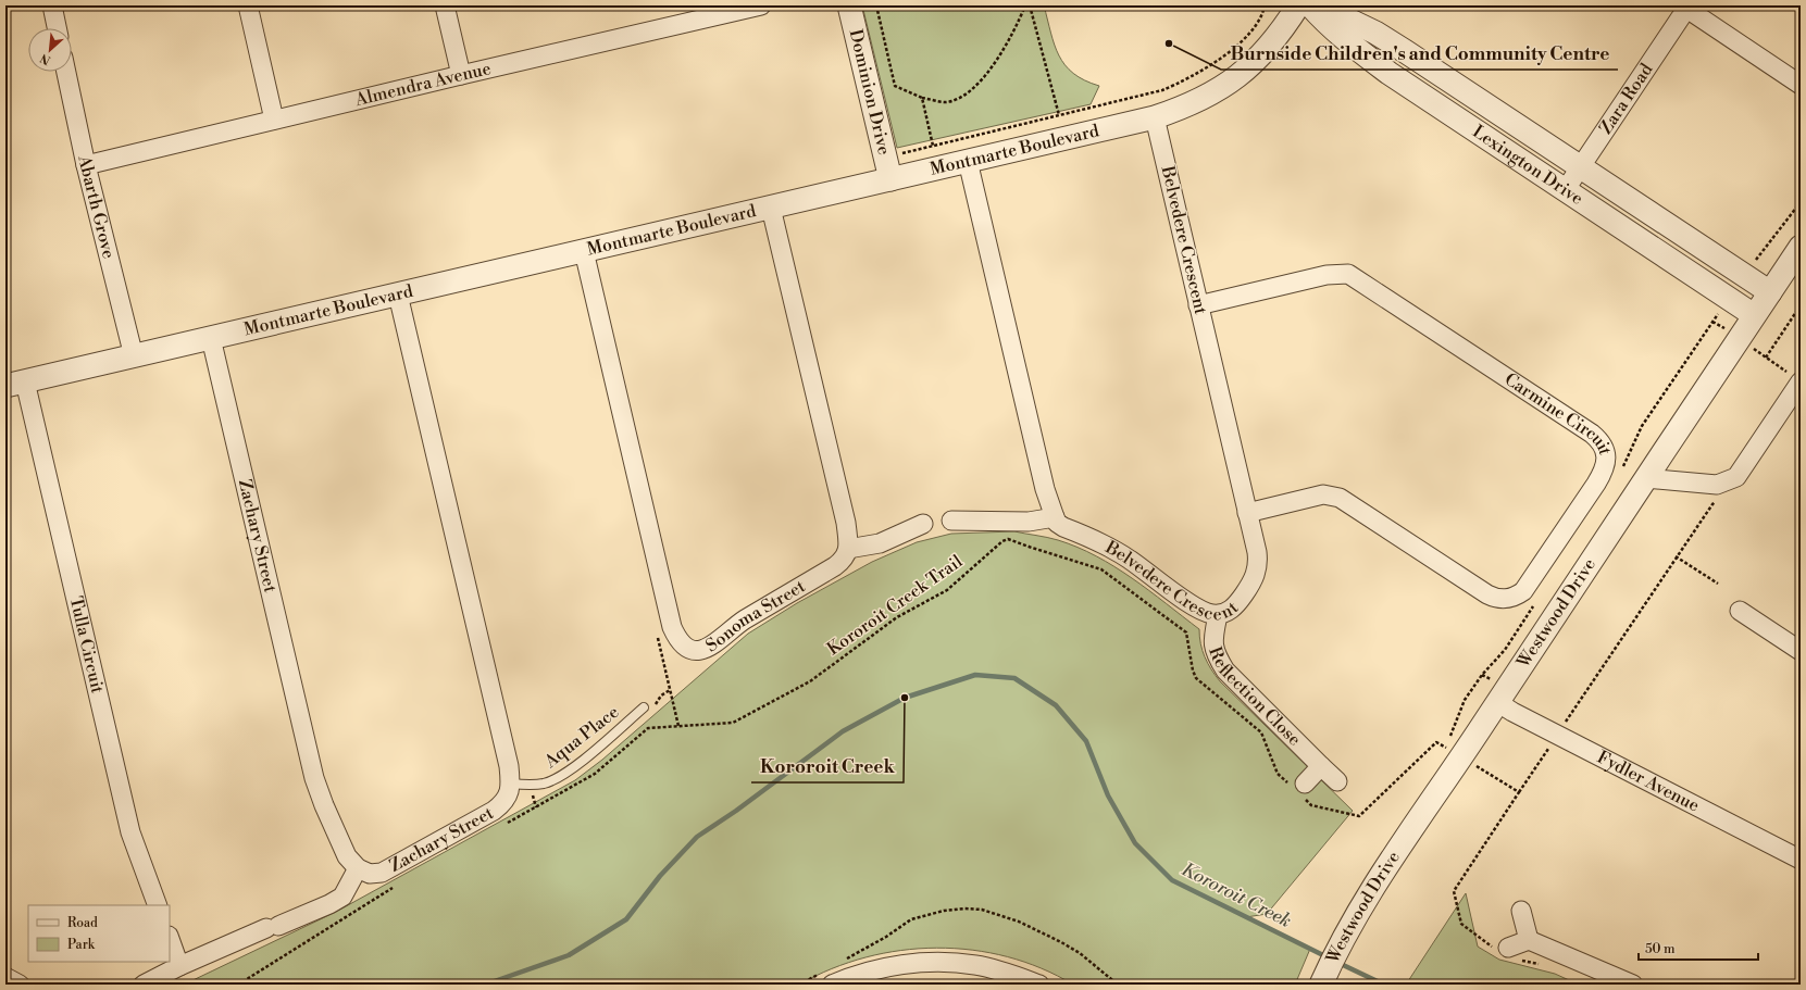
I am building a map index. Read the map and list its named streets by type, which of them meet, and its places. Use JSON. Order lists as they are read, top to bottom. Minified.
{"streets":{"street":["Almendra Avenue","Dominion Drive","Zara Road","Montmarte Boulevard","Lexington Drive","Abarth Grove","Belvedere Crescent","Carmine Circuit","Zachary Street","Westwood Drive","Sonoma Street","Tulla Circuit","Reflection Close","Fydler Avenue"],"lane":["Aqua Place"],"path":["Kororoit Creek Trail"]},"crossings":[["Almendra Avenue","Abarth Grove"],["Dominion Drive","Montmarte Boulevard"],["Zara Road","Lexington Drive"],["Montmarte Boulevard","Abarth Grove"],["Montmarte Boulevard","Belvedere Crescent"],["Montmarte Boulevard","Zachary Street"],["Montmarte Boulevard","Sonoma Street"],["Montmarte Boulevard","Tulla Circuit"],["Lexington Drive","Westwood Drive"],["Belvedere Crescent","Carmine Circuit"],["Belvedere Crescent","Reflection Close"],["Zachary Street","Aqua Place"],["Kororoit Creek Trail","Westwood Drive"],["Westwood Drive","Fydler Avenue"]],"water":["Kororoit Creek"],"places":["Burnside Children's and Community Centre","Kororoit Creek"],"legend":["Road","Park"],"scale_bar":"50 m","north":"bottom left"}
